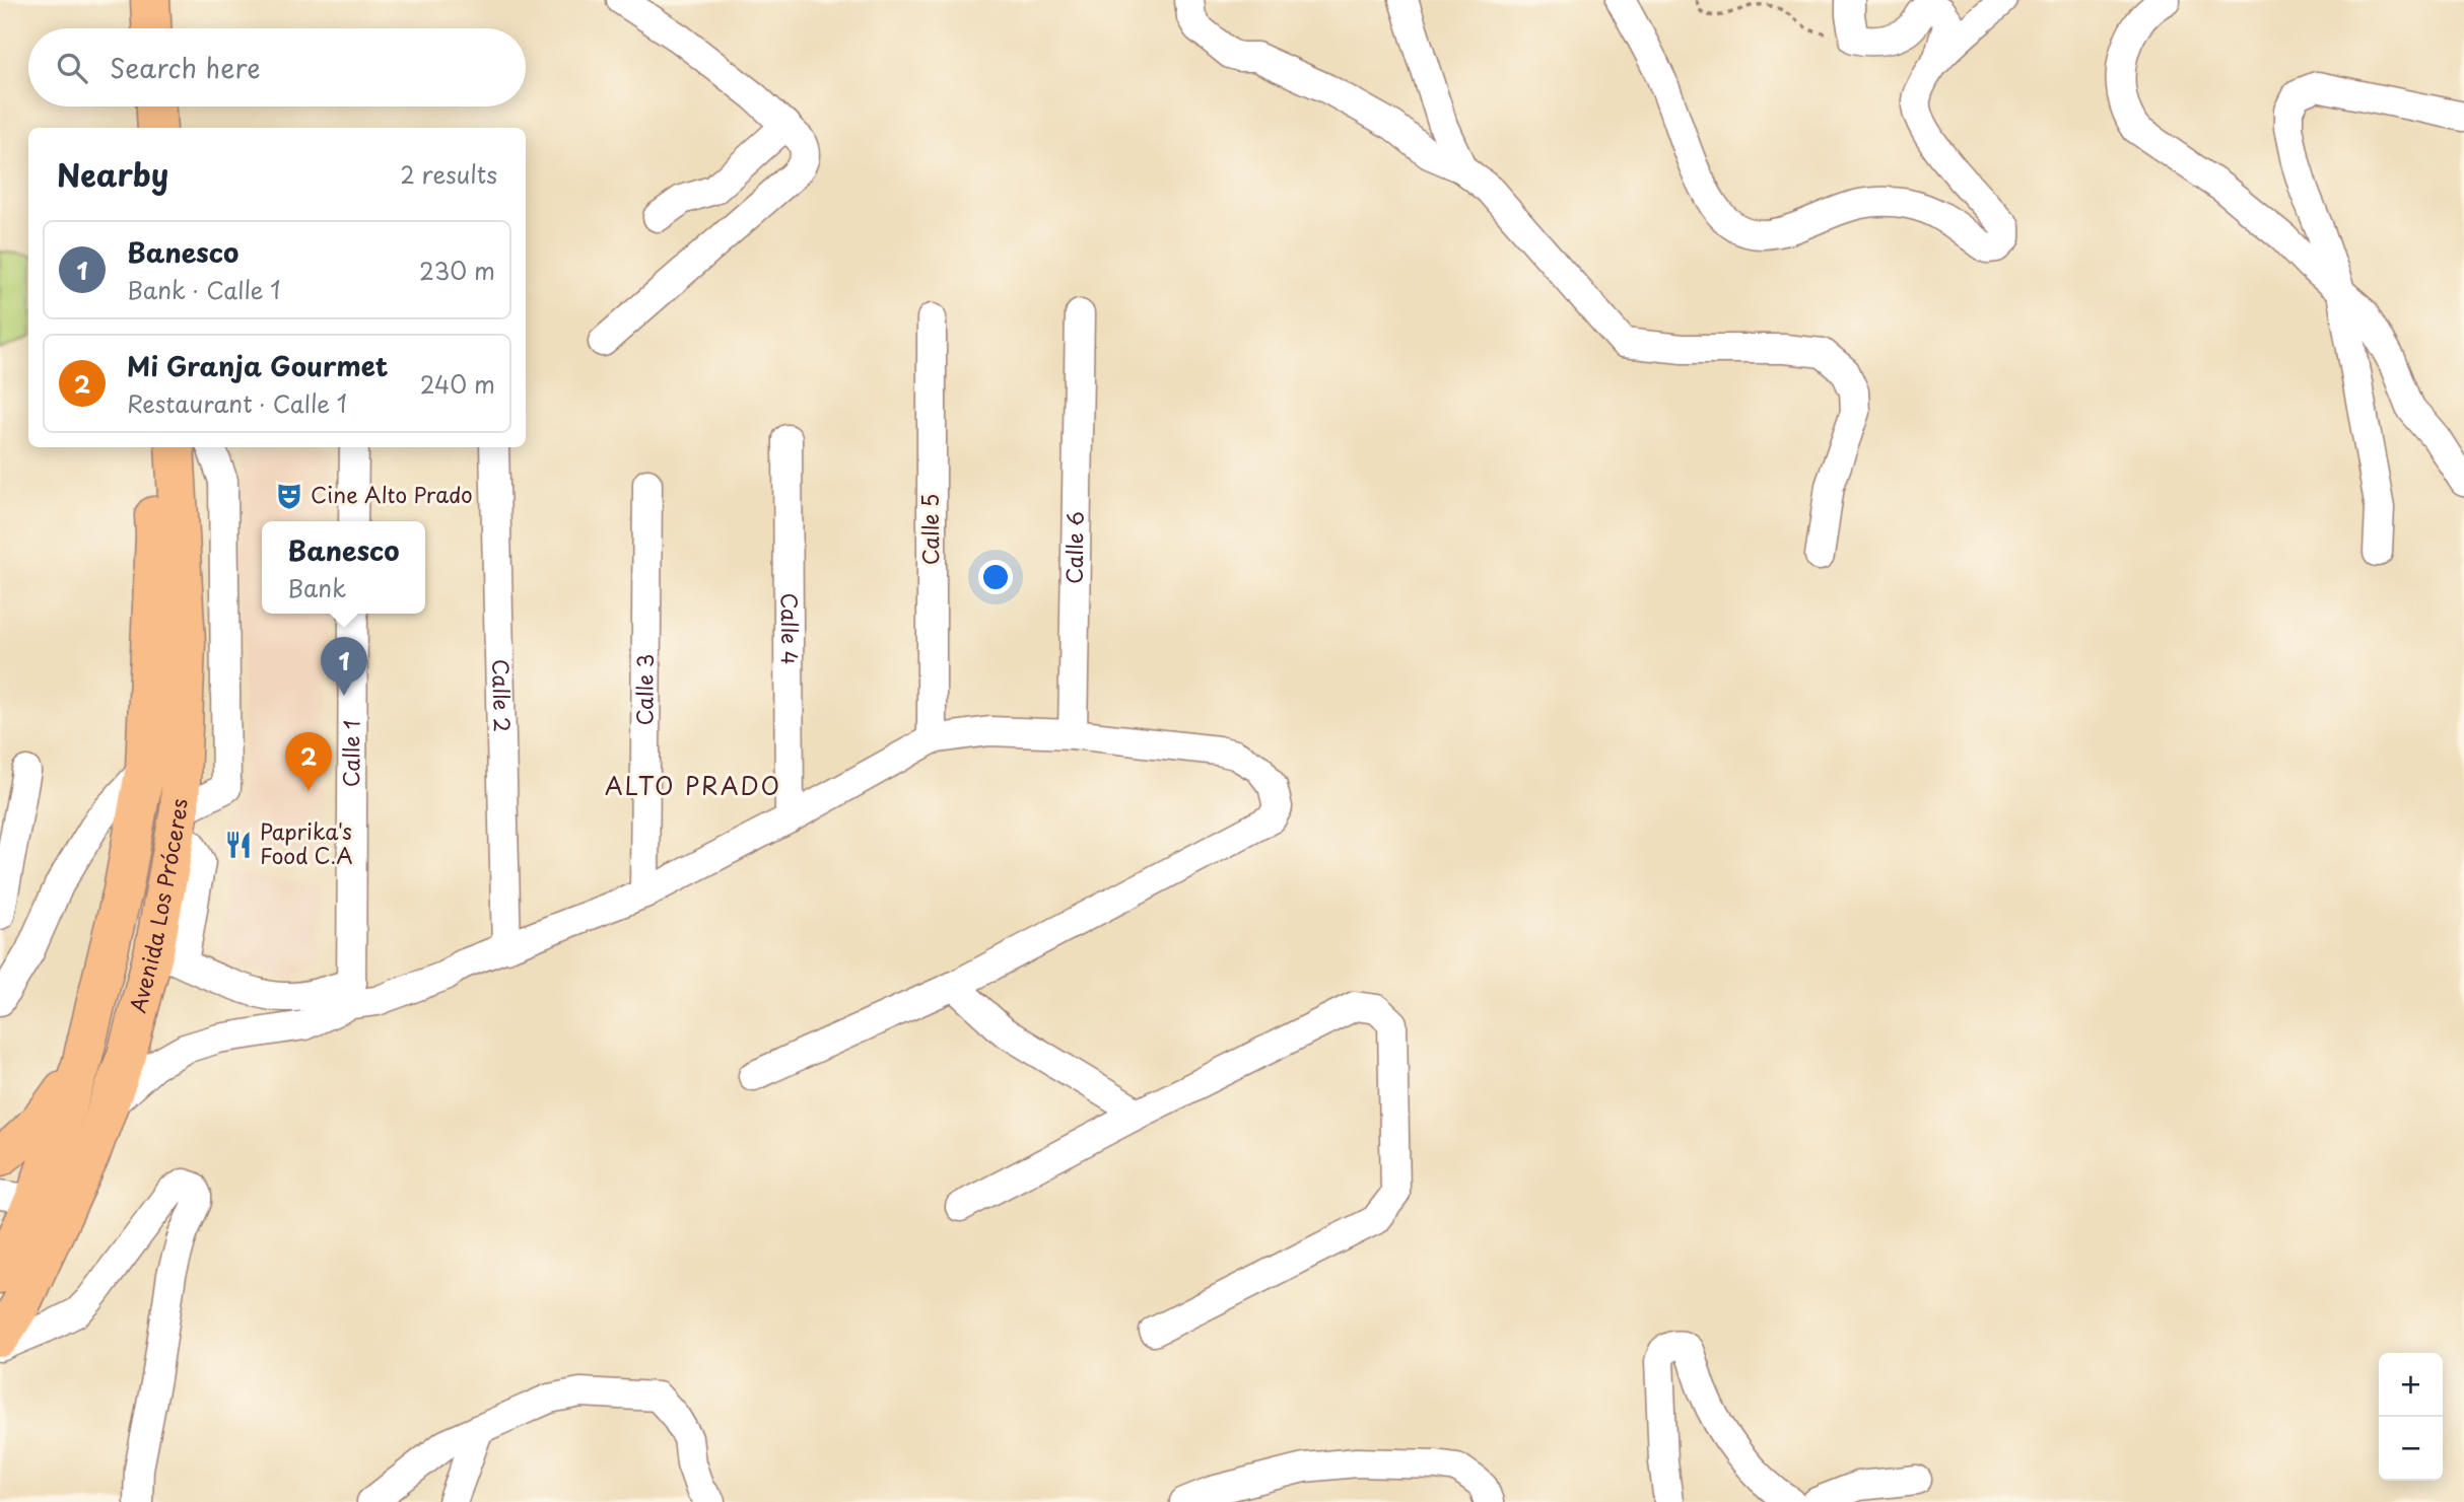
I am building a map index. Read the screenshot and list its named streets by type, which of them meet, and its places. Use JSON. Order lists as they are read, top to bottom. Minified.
{"streets":{"highway":["Avenida Los Próceres"],"street":["Calle 5","Calle 6","Calle 4","Calle 3","Calle 2","Calle 1"]},"districts":["ALTO PRADO"],"places":{"theatre":["Cine Alto Prado"],"restaurant":["Paprika's Food C.A"]},"page":{"search":"Search here","heading":["Nearby","2 results"],"list":[{"mark":"1","name":"Banesco","note":"Bank · Calle 1","value":"230 m"},{"mark":"2","name":"Mi Granja Gourmet","note":"Restaurant · Calle 1","value":"240 m"}],"popup":["Banesco","Bank"],"pins":["1","2"],"map_buttons":["+","−"]}}
